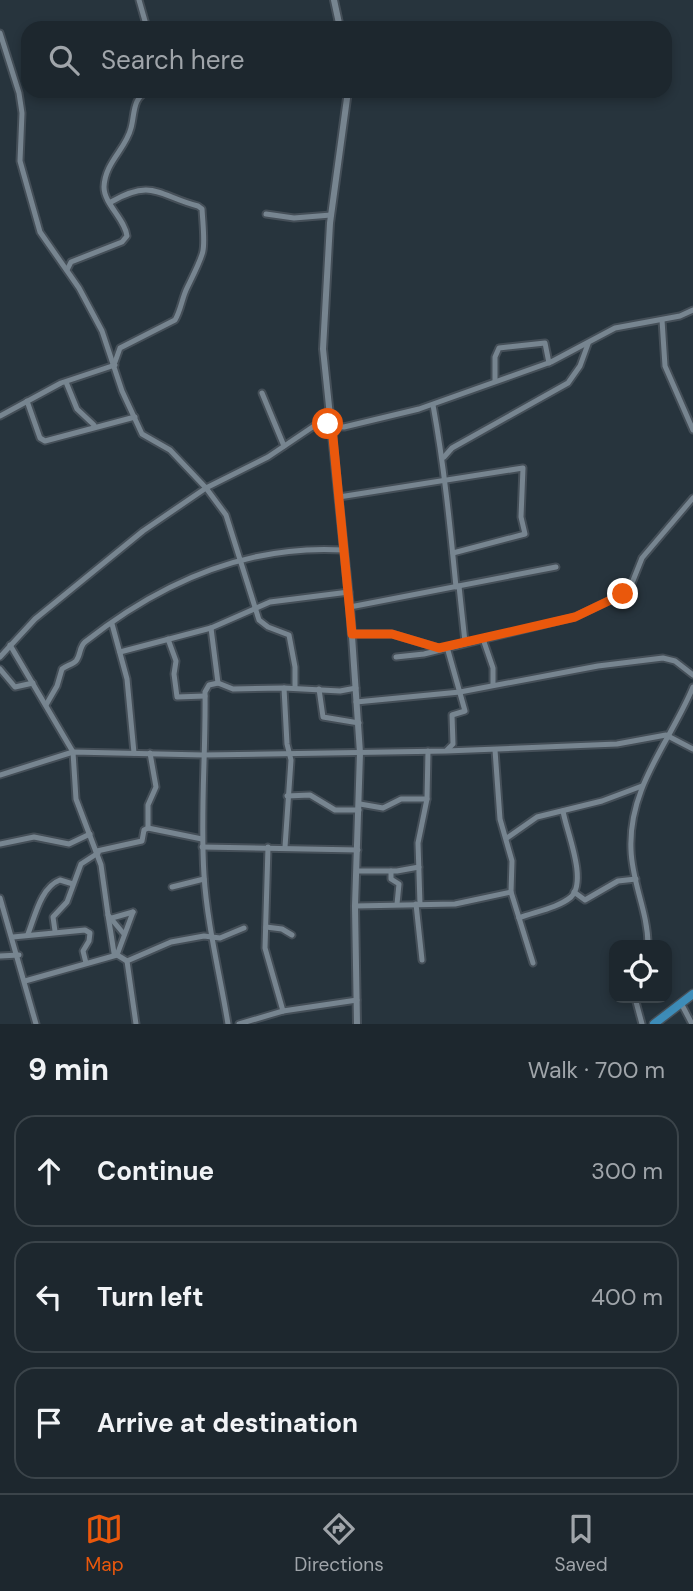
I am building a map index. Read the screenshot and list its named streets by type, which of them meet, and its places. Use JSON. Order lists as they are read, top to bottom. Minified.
{"page":{"search":"Search here","heading":["9 min","Walk · 700 m"],"list":[["Continue","300 m"],["Turn left","400 m"],"Arrive at destination"],"nav":["Map","Directions","Saved"]}}
